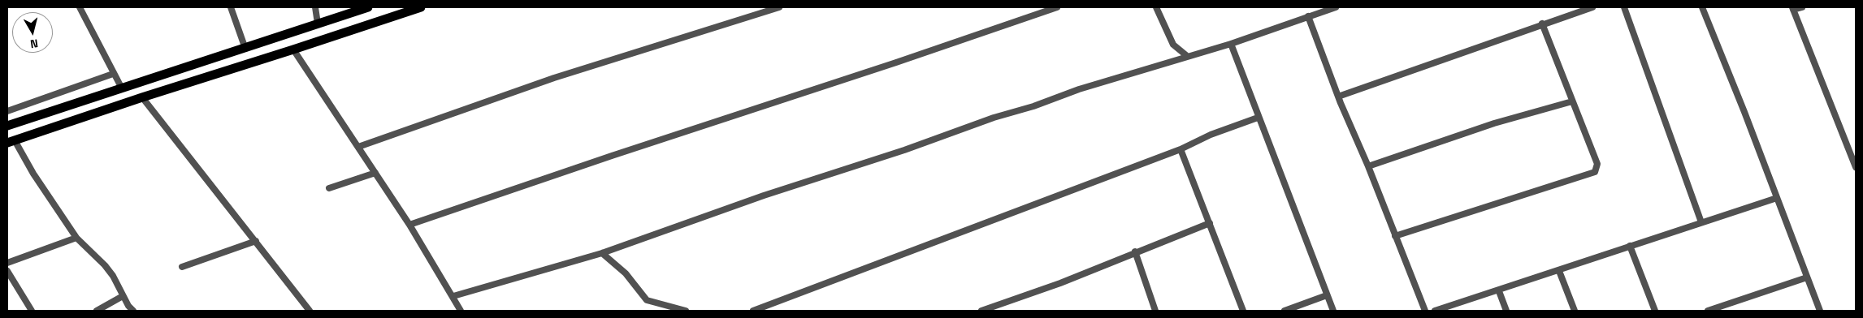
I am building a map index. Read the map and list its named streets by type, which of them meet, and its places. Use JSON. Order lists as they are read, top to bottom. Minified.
{"north":"bottom"}
